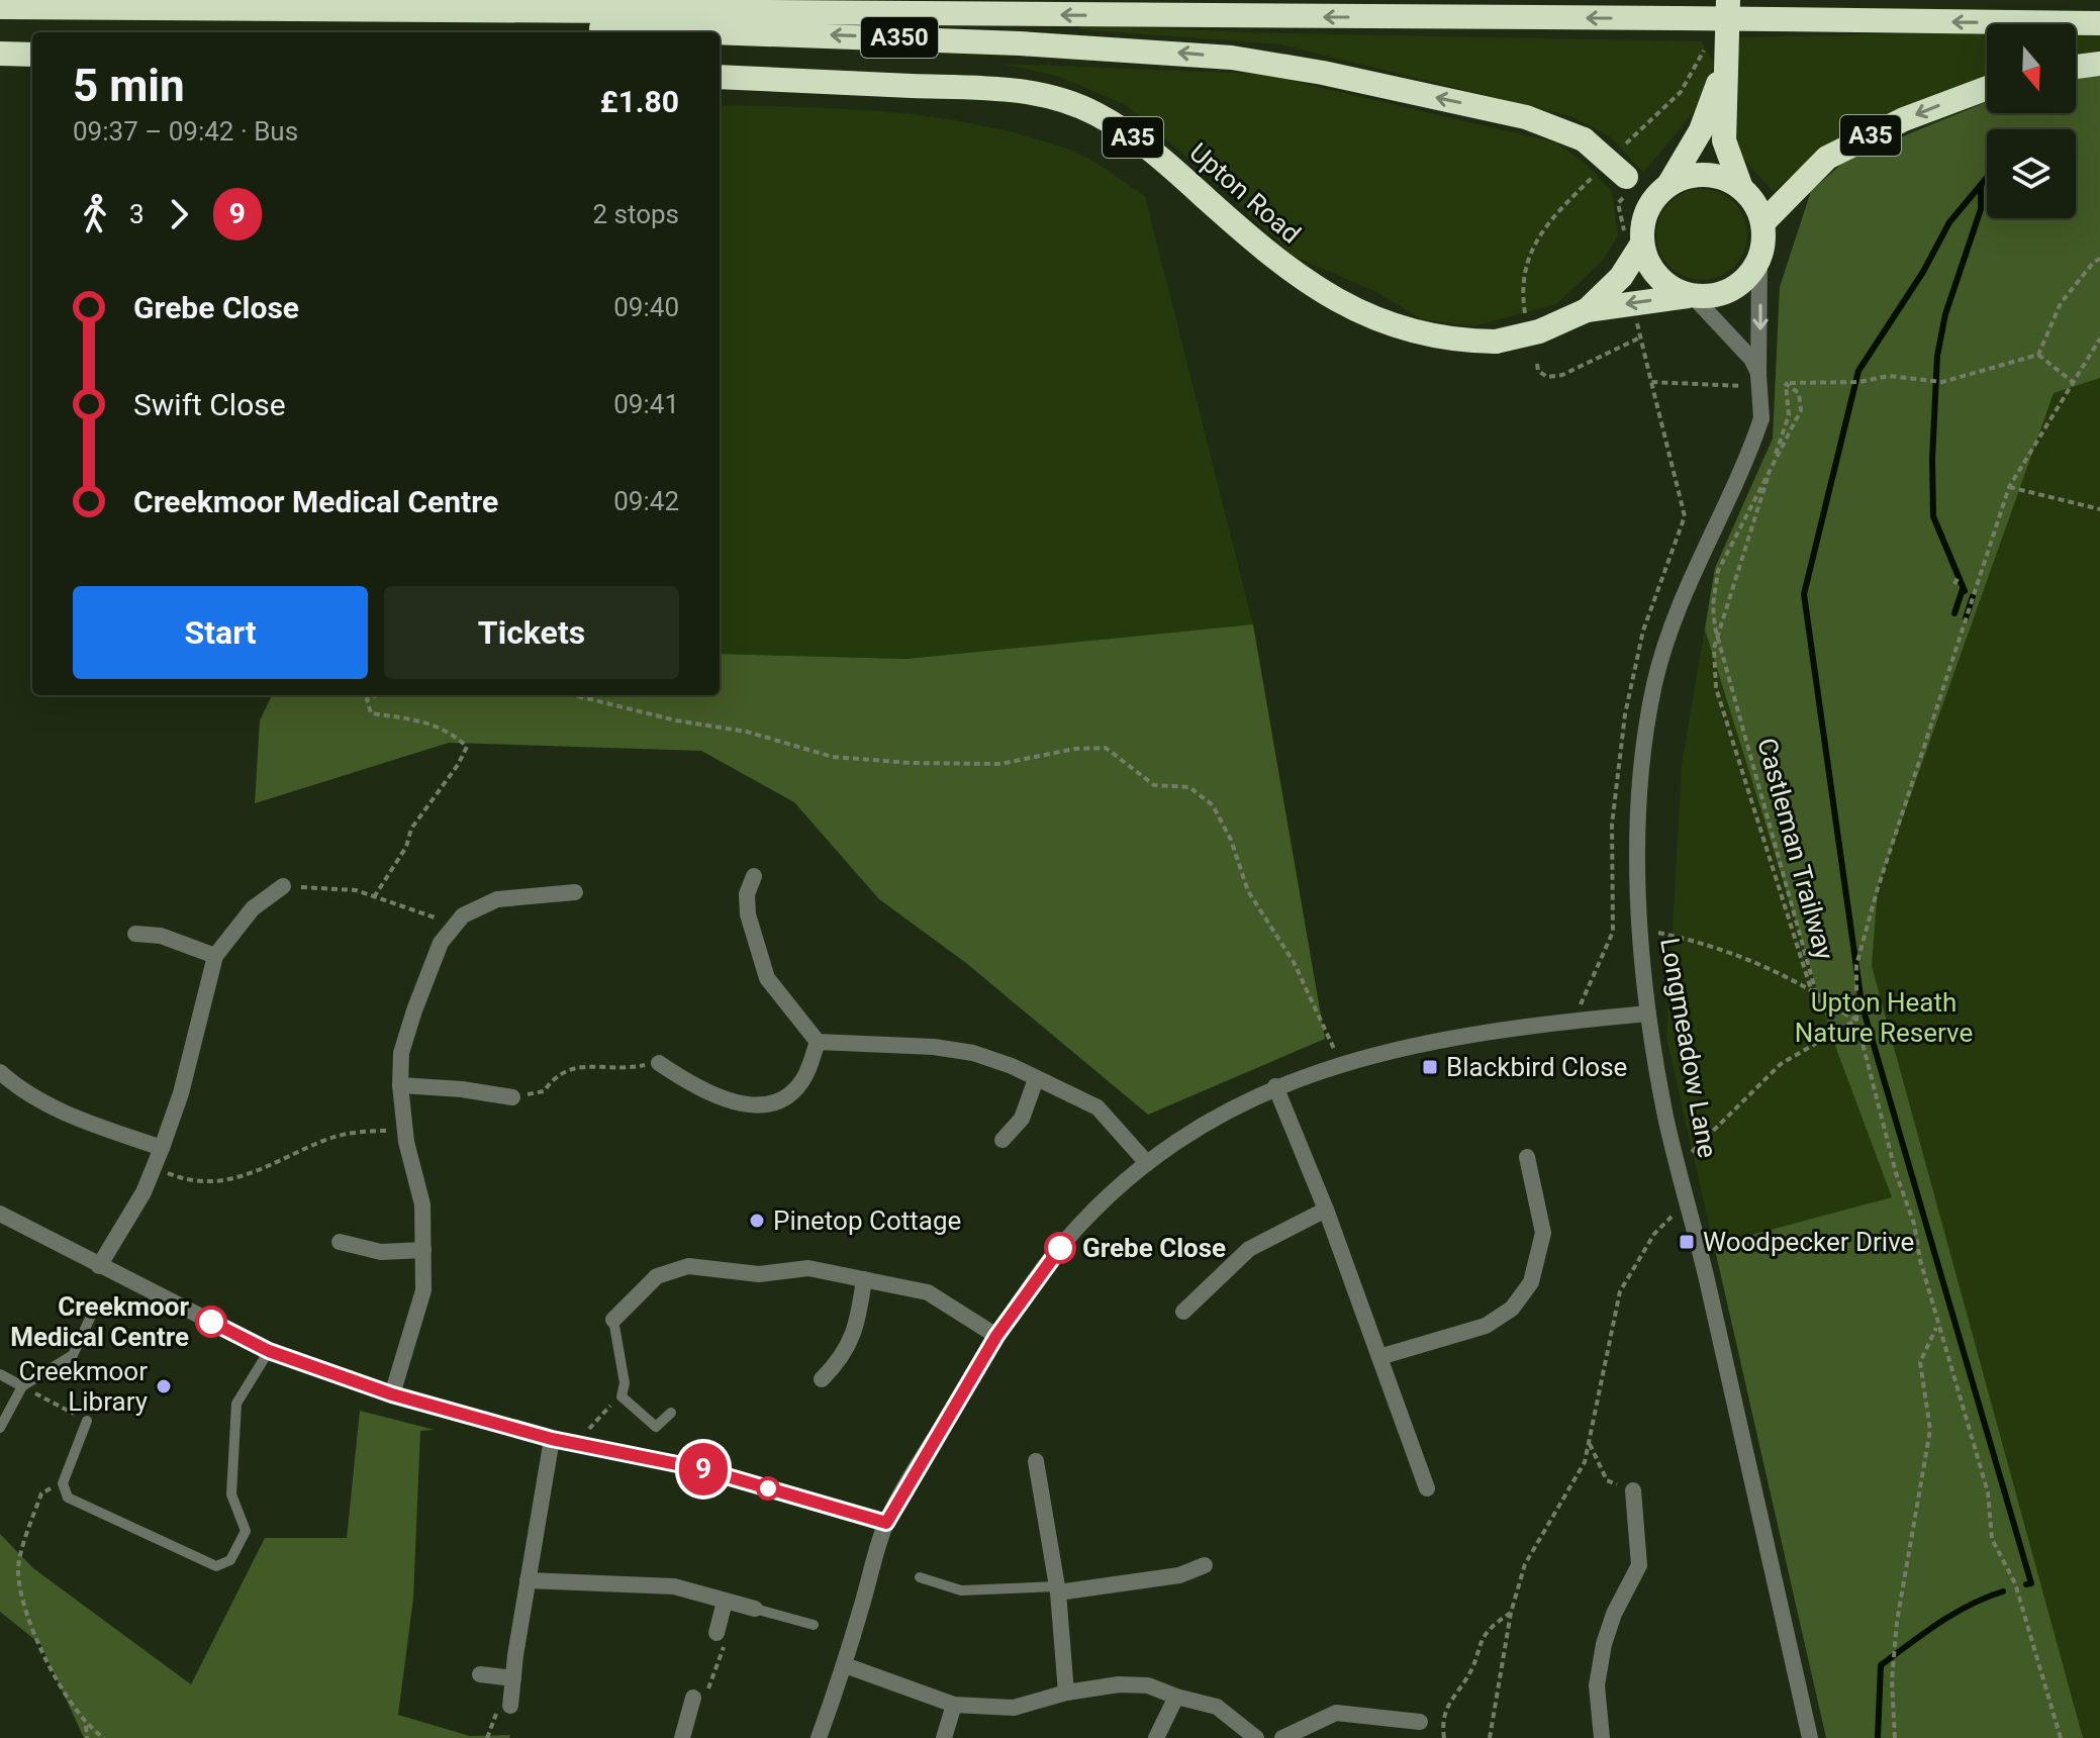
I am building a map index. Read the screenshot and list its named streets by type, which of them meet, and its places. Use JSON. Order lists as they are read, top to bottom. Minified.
{"streets":{"highway":["A350","A35","Upton Road"],"street":["Longmeadow Lane"],"path":["Castleman Trailway"]},"crossings":[["A350","A35"],["A350","Upton Road"],["A350","Longmeadow Lane"],["A35","Upton Road"],["A35","Longmeadow Lane"],["Upton Road","Longmeadow Lane"]],"parks":["Upton Heath Nature Reserve"],"places":{"transit":["Blackbird Close","Woodpecker Drive"],"other":["Pinetop Cottage","Grebe Close","Creekmoor Medical Centre","Creekmoor Library"]},"lines":["bus line 9"],"north":"bottom","page":{"on_map":"9","heading":["5 min","09:37 – 09:42 · Bus","£1.80"],"legs":["3","9","2 stops"],"list":[{"name":"Grebe Close","value":"09:40"},{"name":"Swift Close","value":"09:41"},{"name":"Creekmoor Medical Centre","value":"09:42"}],"buttons":["Start","Tickets"]}}
